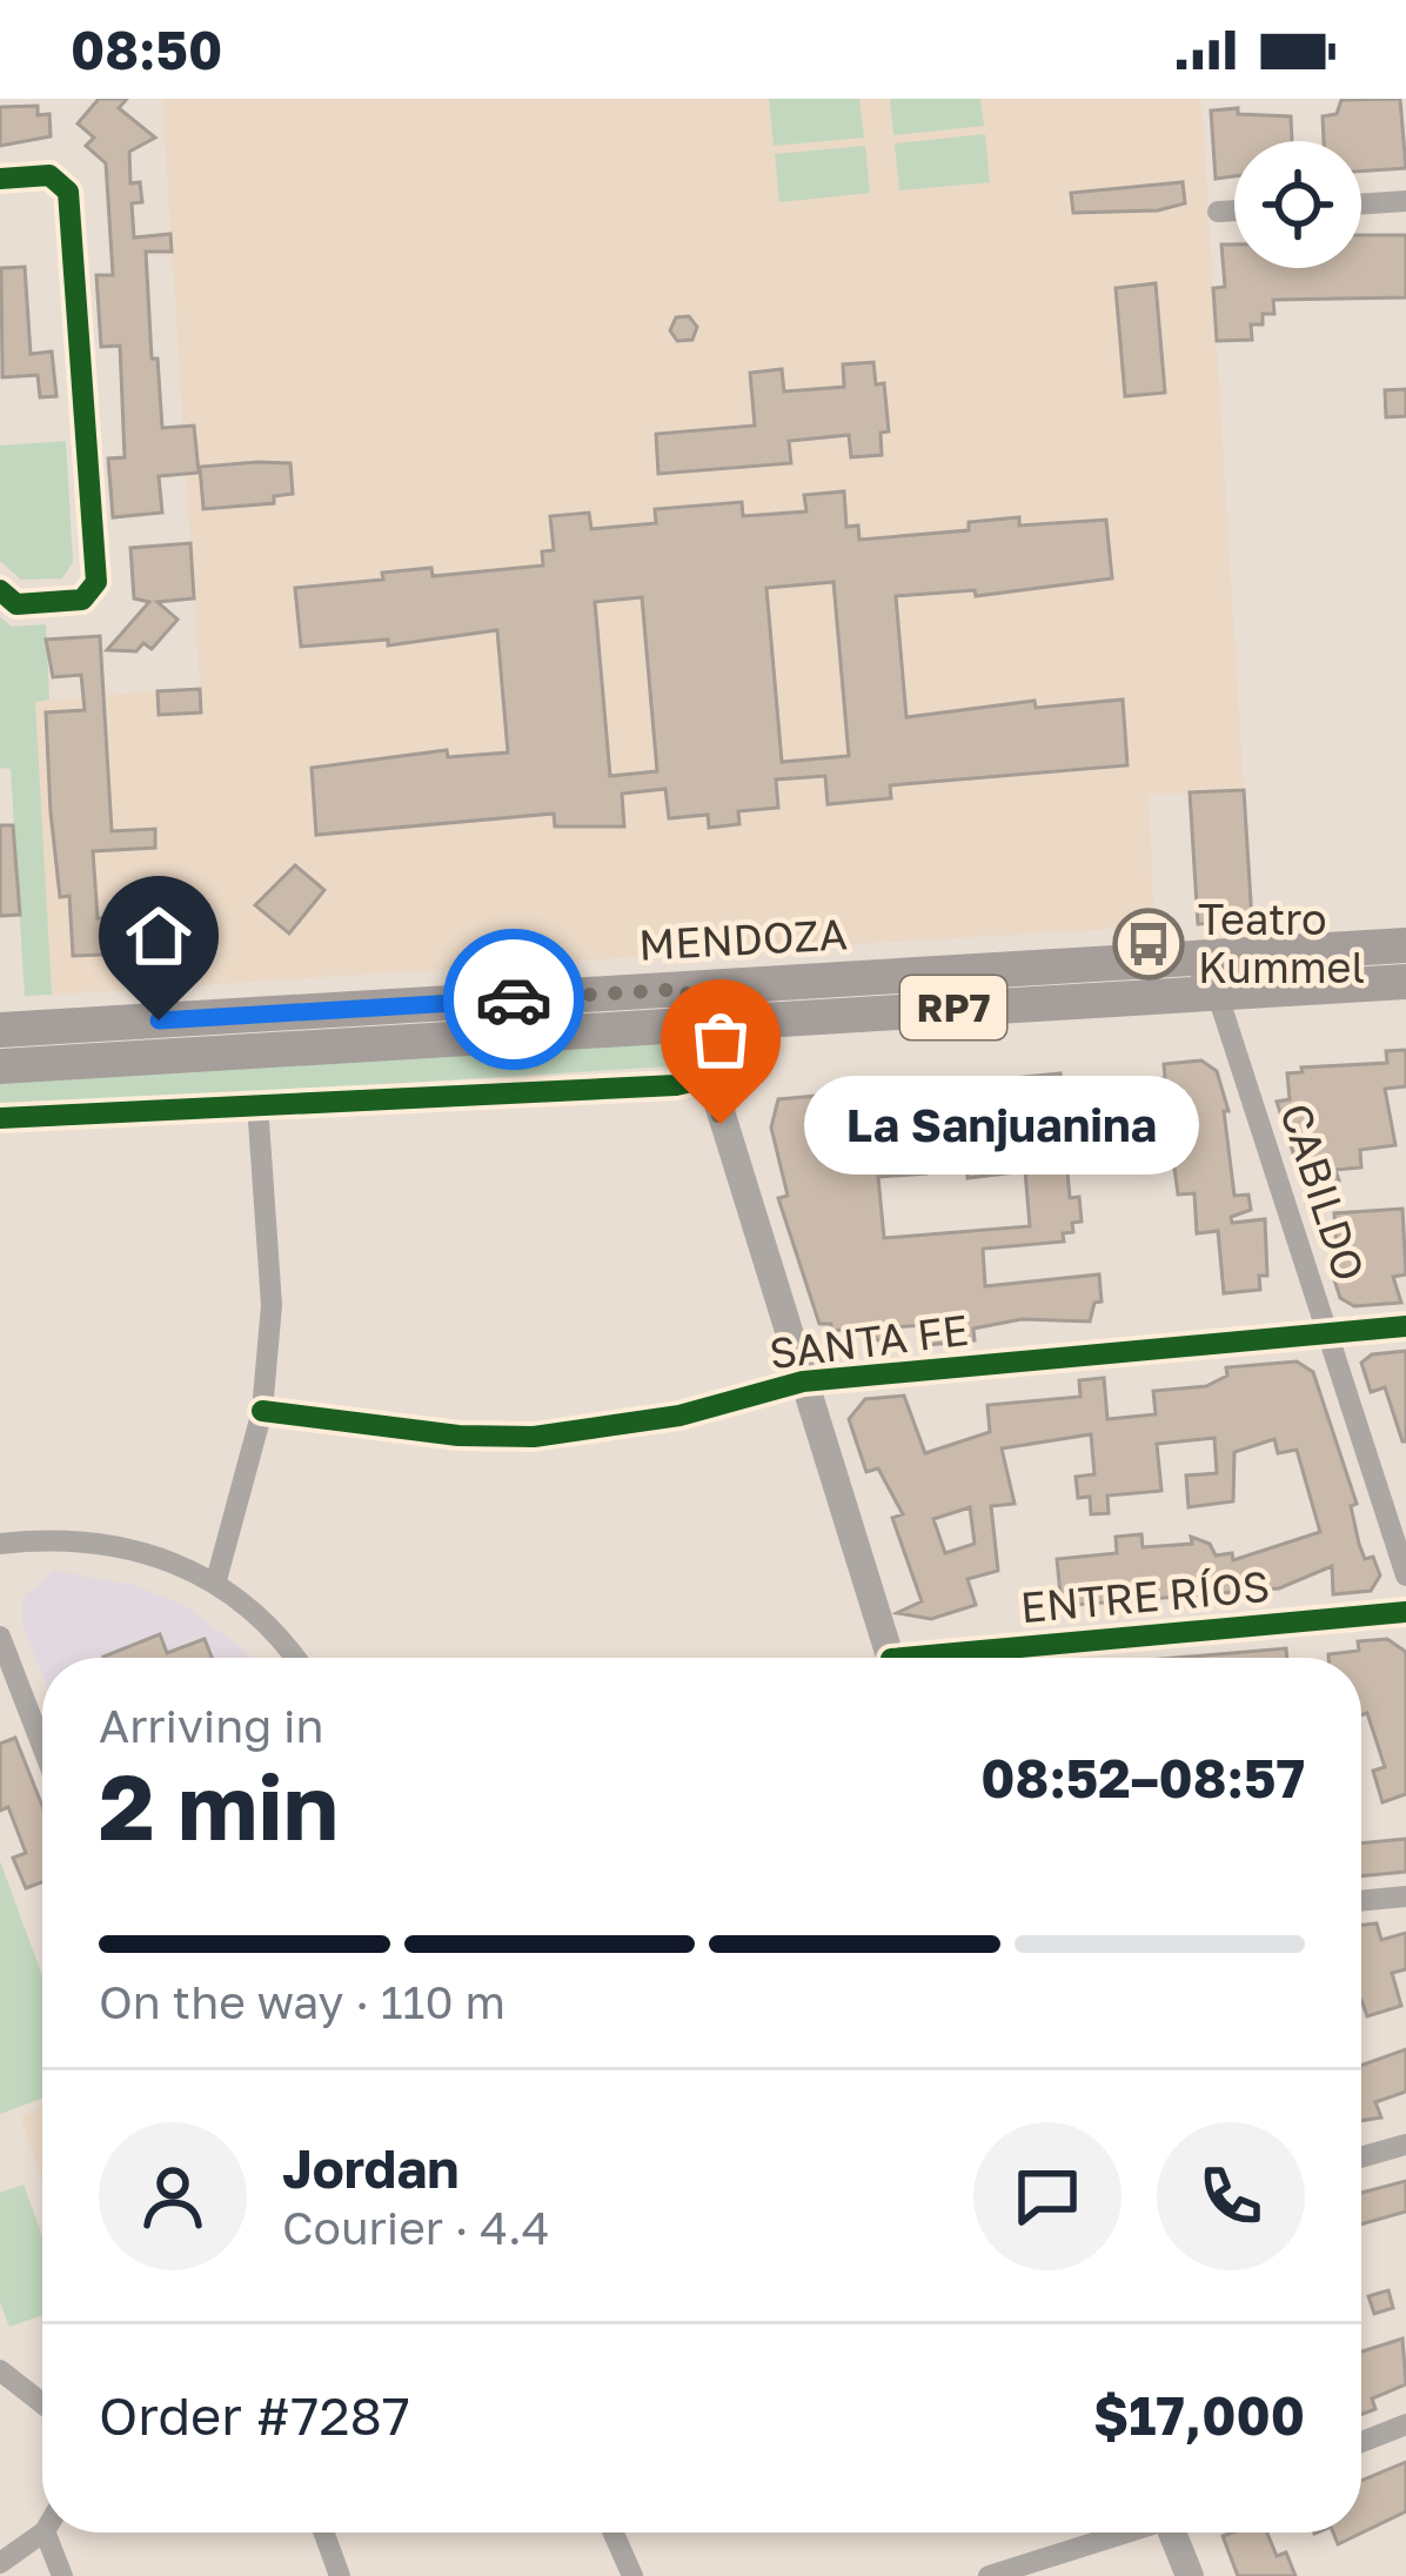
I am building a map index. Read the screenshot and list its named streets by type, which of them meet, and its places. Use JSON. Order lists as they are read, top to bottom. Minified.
{"streets":{"main road":["MENDOZA","RP7"],"street":["CABILDO","SANTA FE","ENTRE RÍOS"]},"crossings":[["MENDOZA","CABILDO"],["CABILDO","SANTA FE"]],"places":{"bus stop":["Teatro Kummel"],"other":["La Sanjuanina"]},"page":{"status":"08:50","bubble":"La Sanjuanina","heading":["2 min","Arriving in","08:52–08:57"],"panel":["Jordan","Courier · 4.4","Order #7287","$17,000"],"bar":"On the way · 110 m"}}
